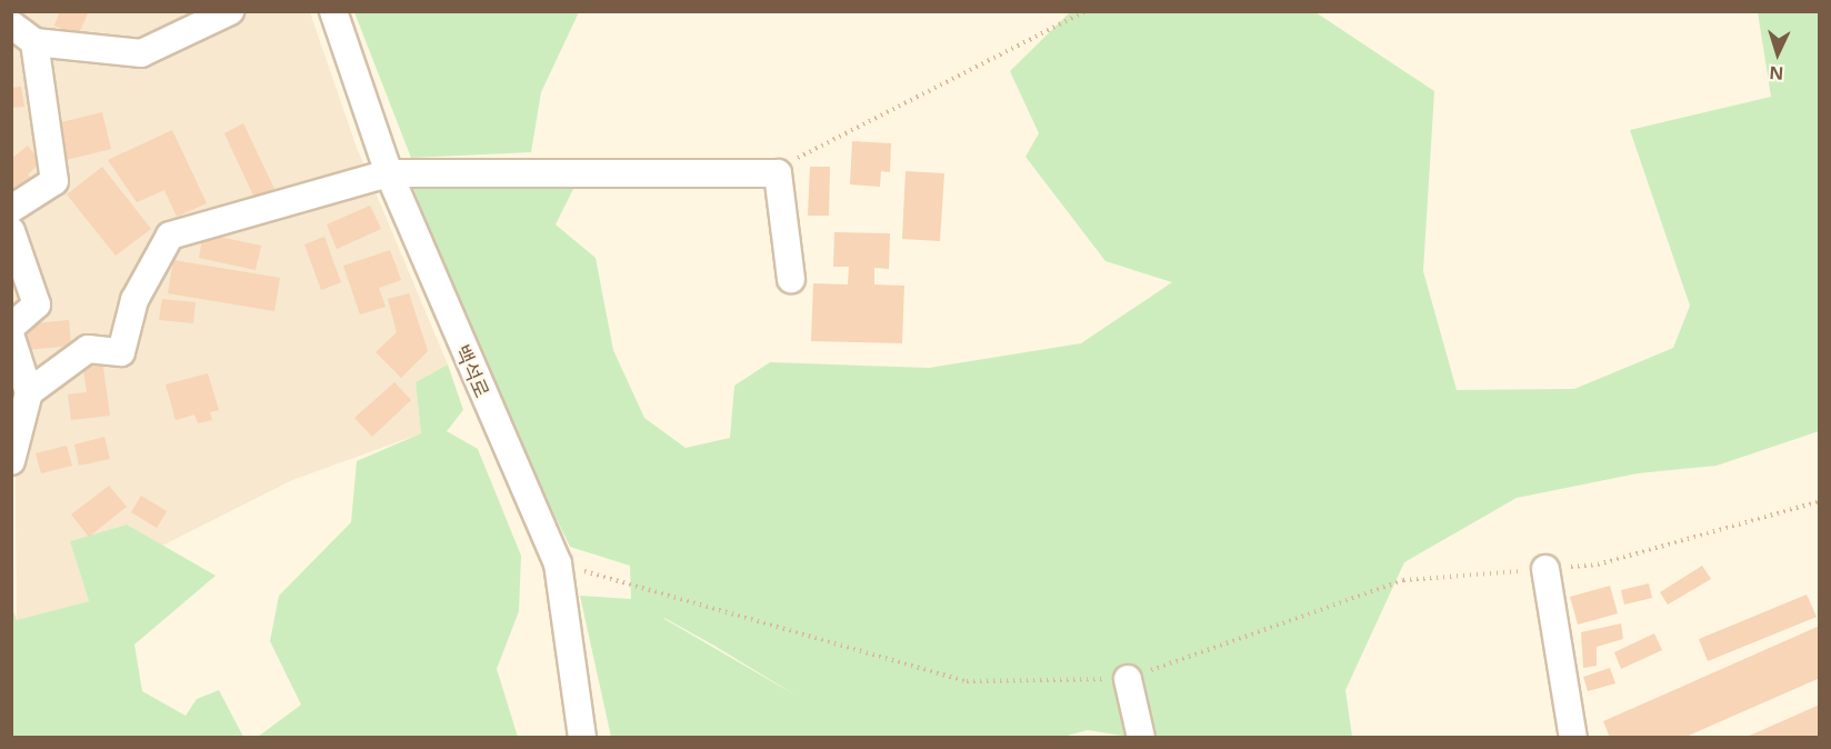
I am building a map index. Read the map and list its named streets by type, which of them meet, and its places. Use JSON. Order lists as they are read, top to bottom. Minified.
{"streets":{"street":["백석로"]},"north":"bottom"}
